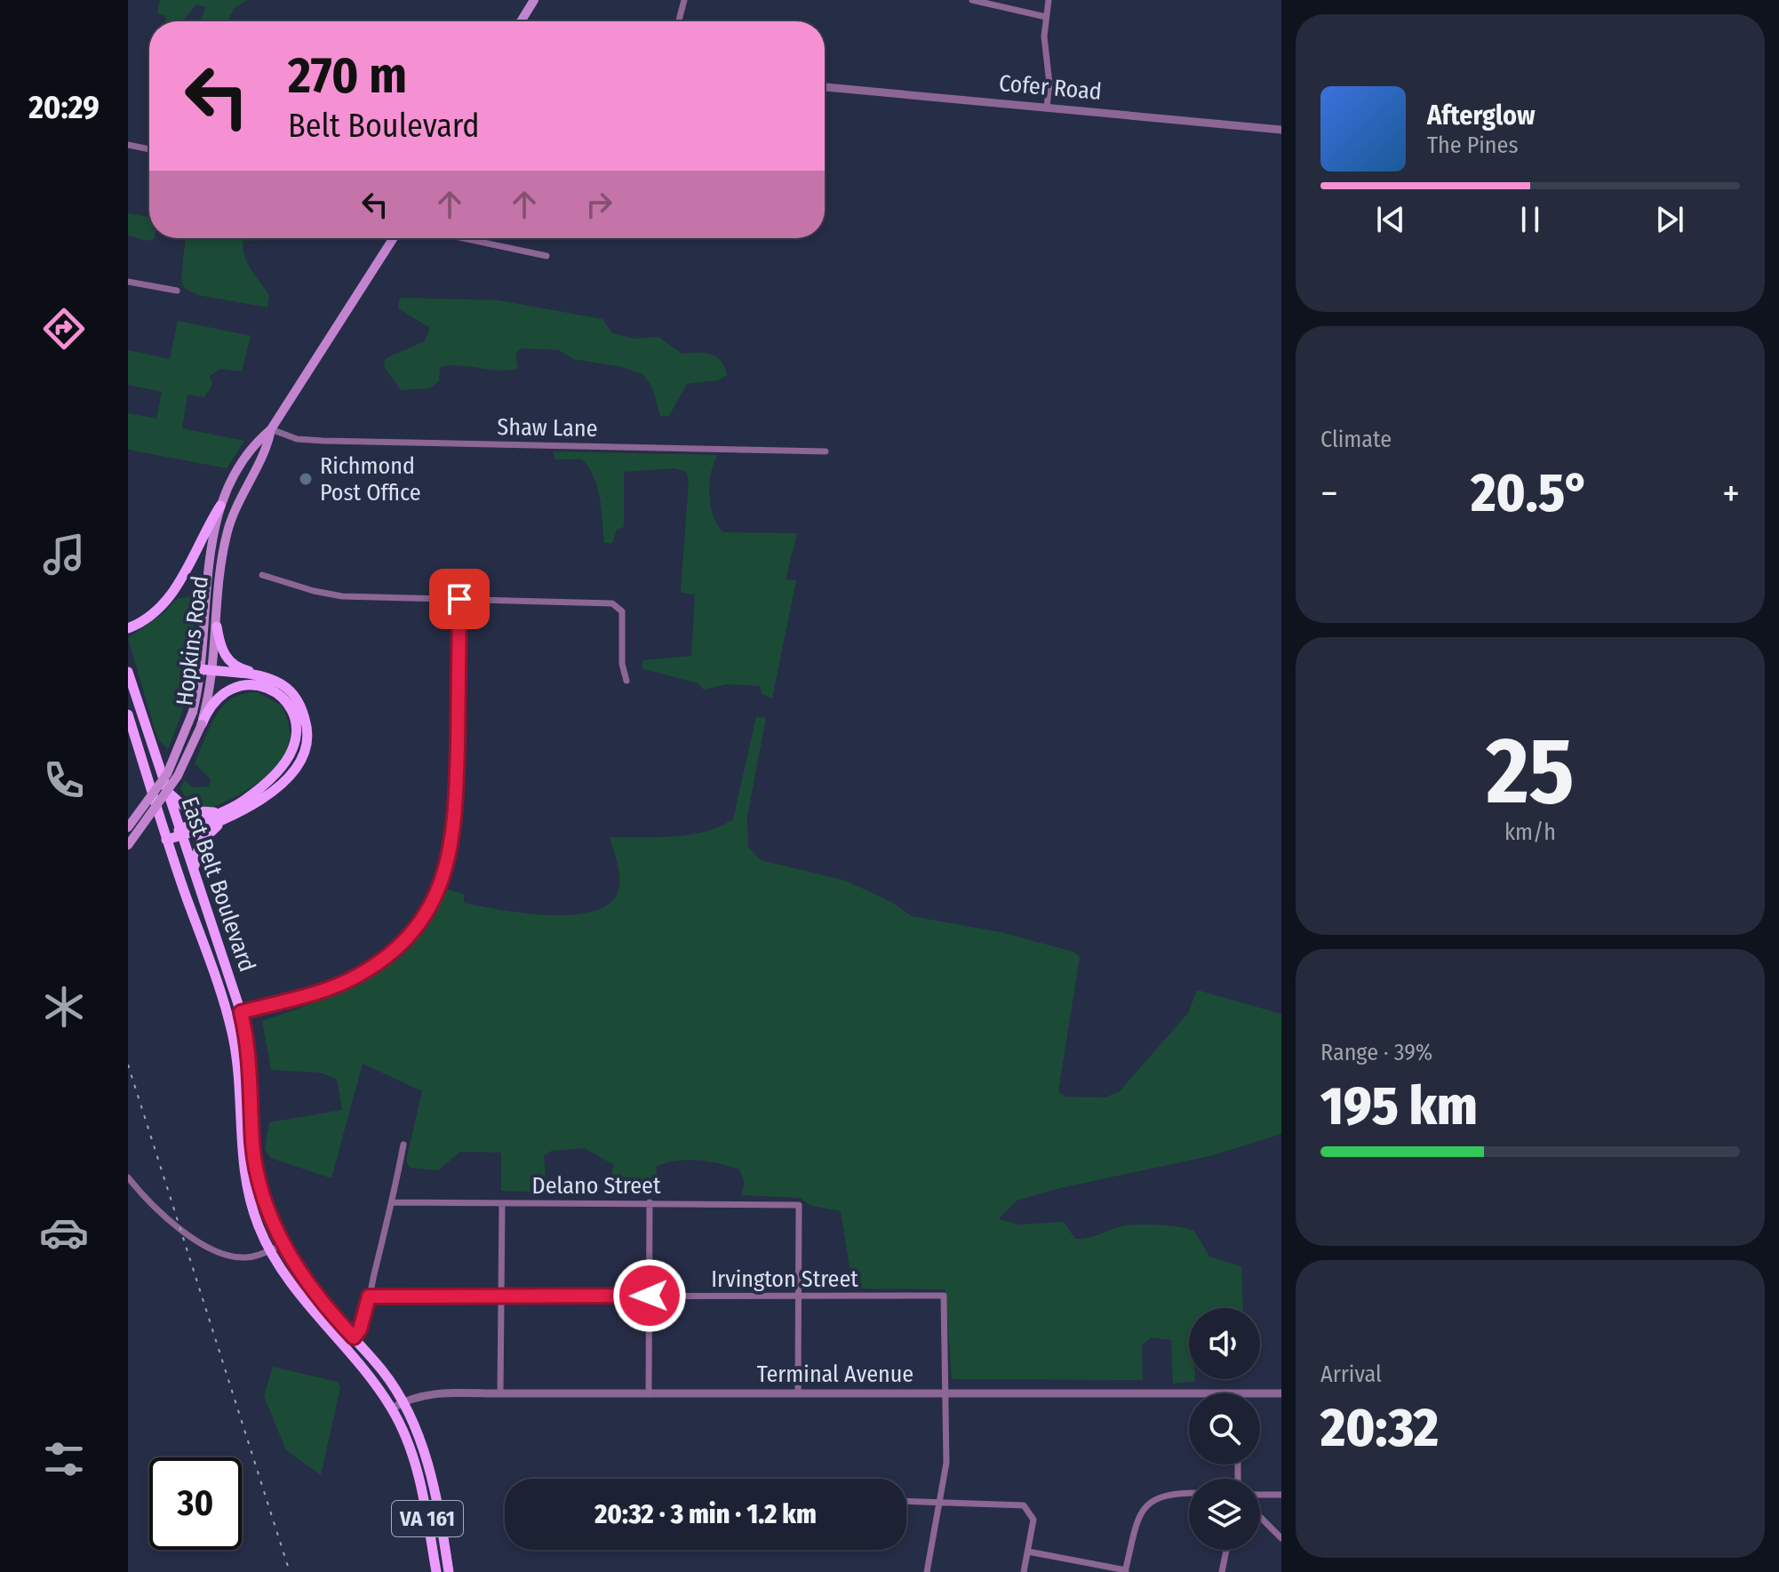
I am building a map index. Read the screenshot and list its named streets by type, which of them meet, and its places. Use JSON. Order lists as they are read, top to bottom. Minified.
{"streets":{"main road":["Hopkins Road","East Belt Boulevard","VA 161"],"street":["Cofer Road","Shaw Lane","Delano Street","Irvington Street","Terminal Avenue"]},"crossings":[["Shaw Lane","Hopkins Road"],["East Belt Boulevard","Terminal Avenue"],["Delano Street","Irvington Street"],["Irvington Street","Terminal Avenue"]],"places":["Richmond Post Office"],"page":{"tabs":"20:29","turn":["270 m","Belt Boulevard"],"song":["Afterglow","The Pines"],"tile":["Climate",["25","km/h"],["Range · 39%","195 km"],["Arrival","20:32"]],"heat":["−","20.5°","+"],"limit":"30","trip":"20:32 · 3 min · 1.2 km"}}
